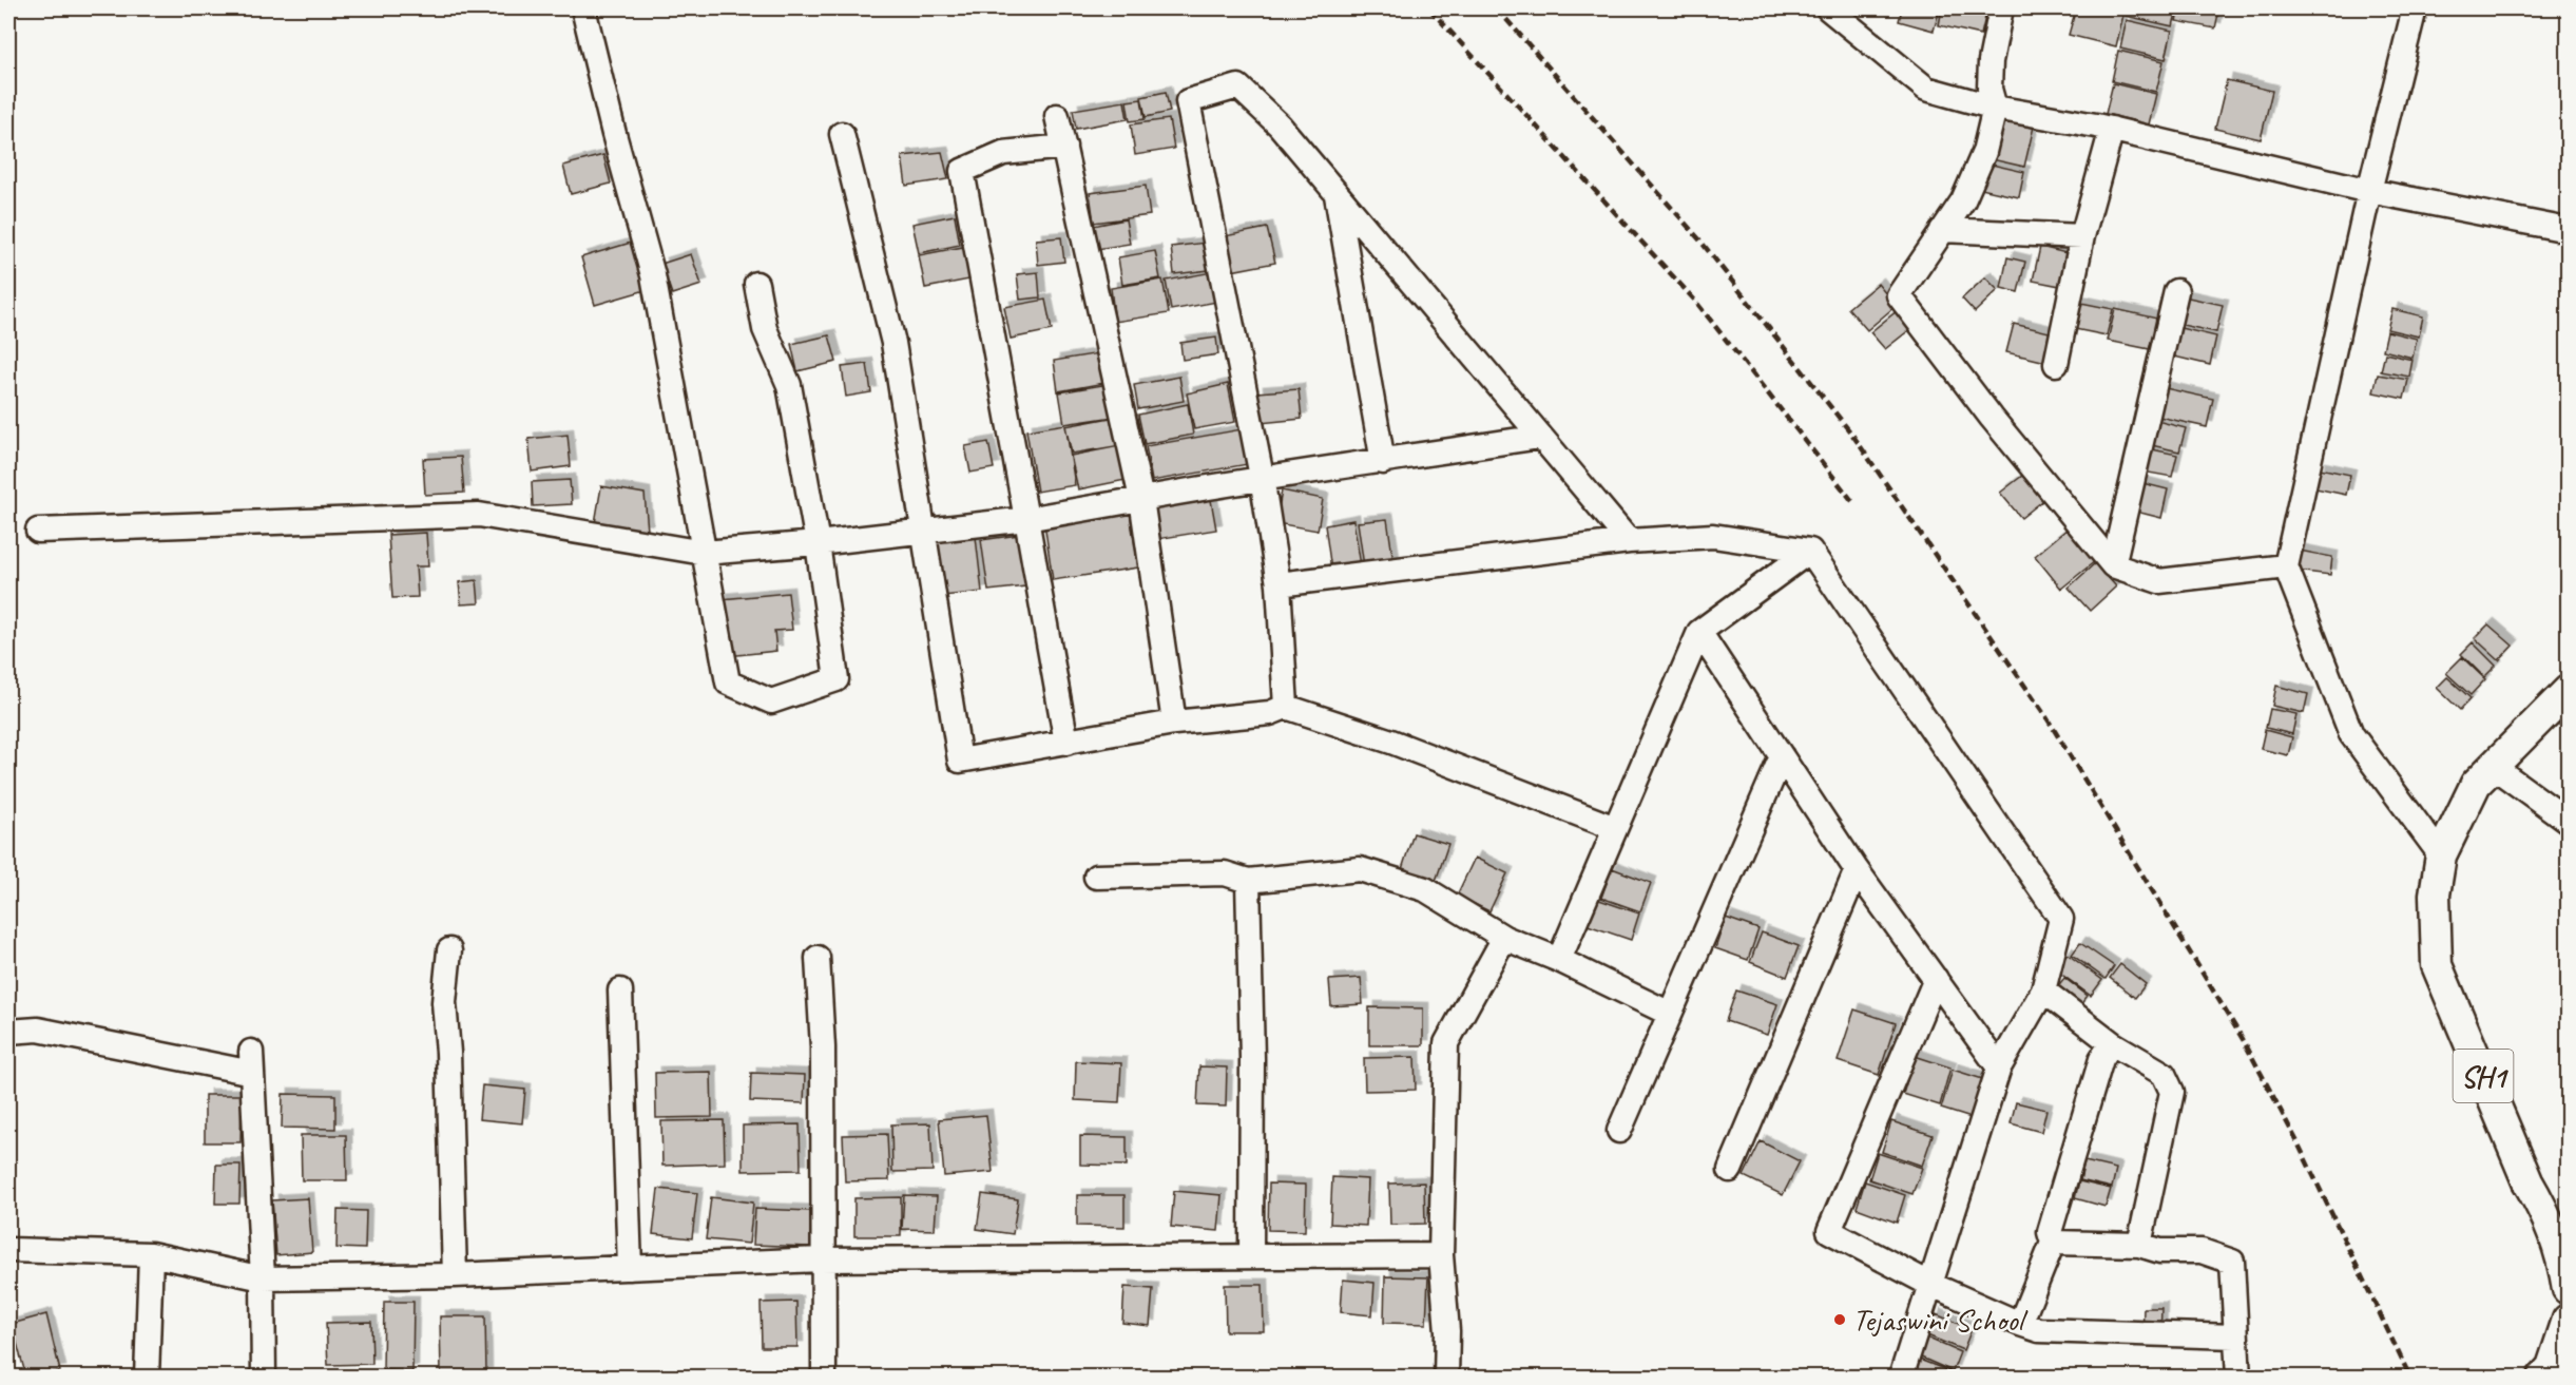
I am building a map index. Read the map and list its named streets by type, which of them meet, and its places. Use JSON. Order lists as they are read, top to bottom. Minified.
{"streets":{"main road":["SH1"]},"places":["Tejaswini School"]}
